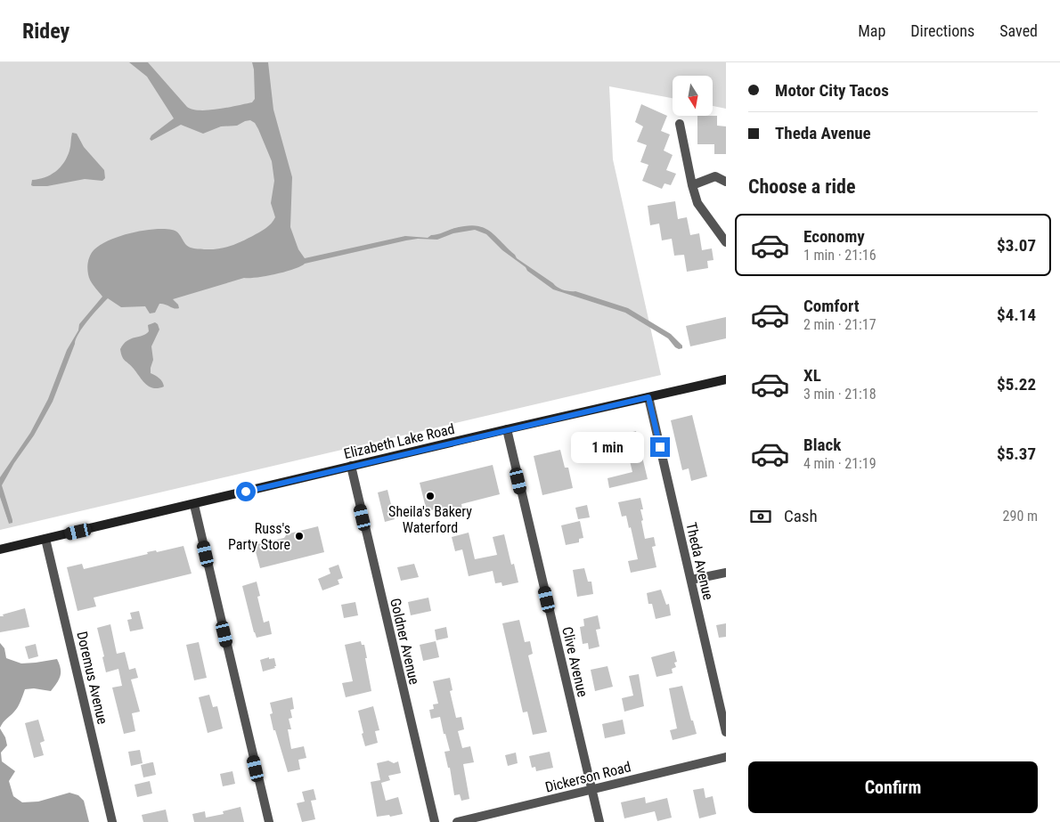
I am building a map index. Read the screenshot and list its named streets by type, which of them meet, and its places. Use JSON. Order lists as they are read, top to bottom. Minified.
{"streets":{"main road":["Elizabeth Lake Road"],"street":["Theda Avenue","Goldner Avenue","Clive Avenue","Doremus Avenue","Dickerson Road"]},"crossings":[["Elizabeth Lake Road","Theda Avenue"],["Elizabeth Lake Road","Goldner Avenue"],["Elizabeth Lake Road","Clive Avenue"],["Elizabeth Lake Road","Doremus Avenue"],["Clive Avenue","Dickerson Road"]],"places":["Sheila's Bakery Waterford","Russ's Party Store"],"north":"bottom","page":{"header":"Ridey","nav":["Map","Directions","Saved"],"banner":["Motor City Tacos","Theda Avenue"],"heading":"Choose a ride","list":[{"name":"Economy","note":"1 min · 21:16","value":"$3.07"},{"name":"Comfort","note":"2 min · 21:17","value":"$4.14"},{"name":"XL","note":"3 min · 21:18","value":"$5.22"},{"name":"Black","note":"4 min · 21:19","value":"$5.37"}],"bubble":"1 min","pay":["Cash","290 m"],"buttons":"Confirm"}}
